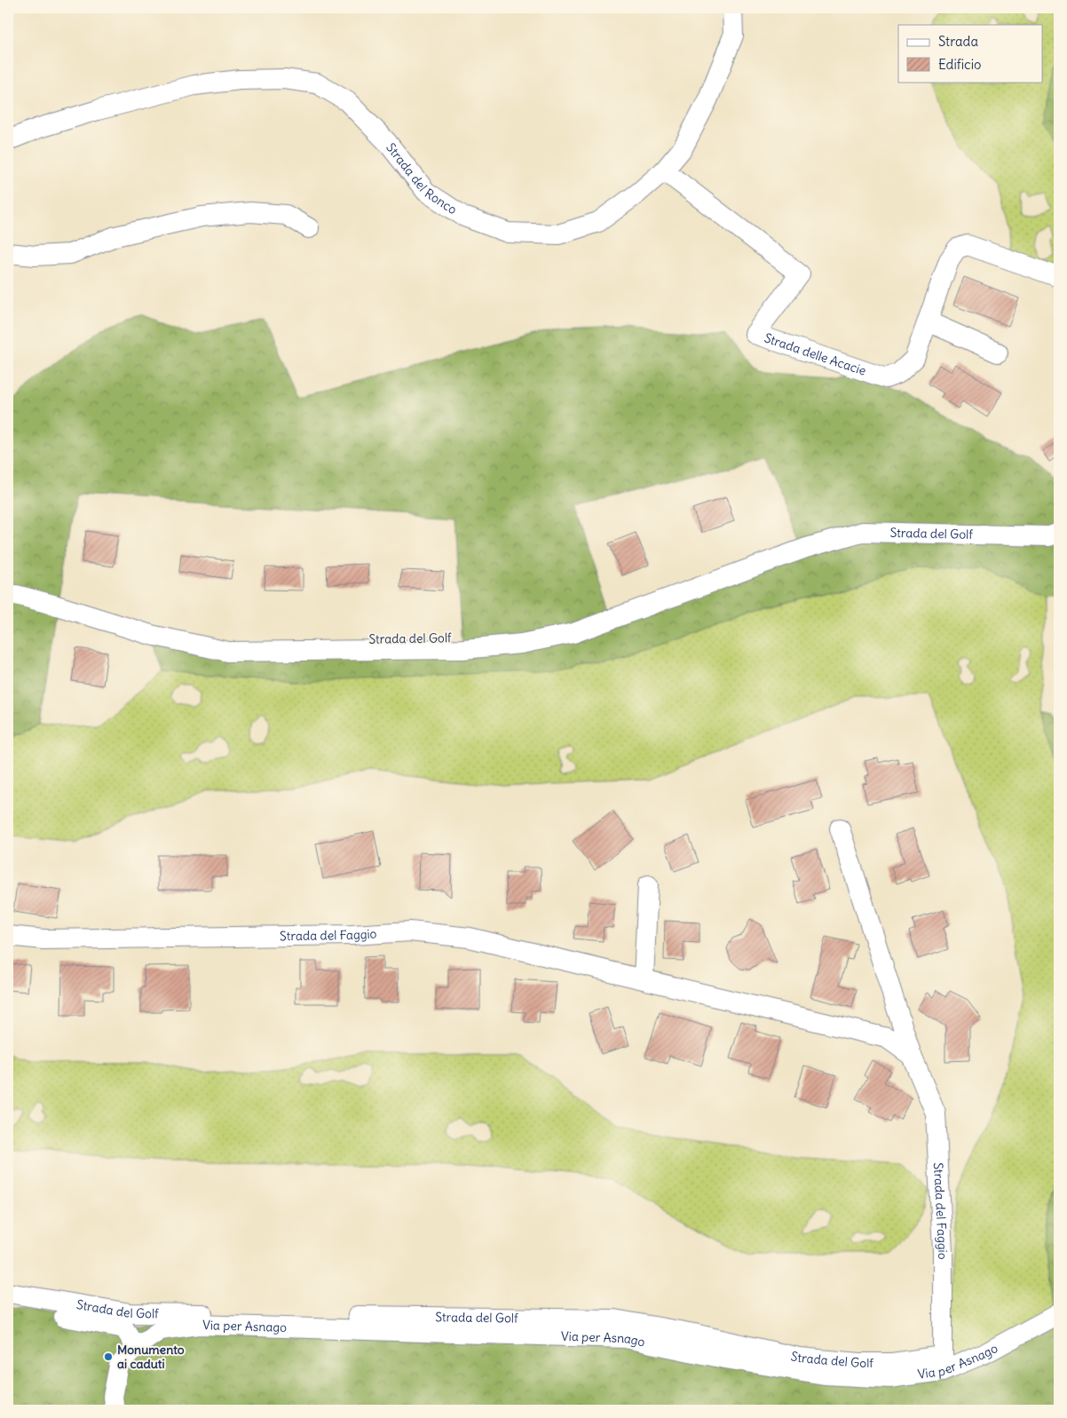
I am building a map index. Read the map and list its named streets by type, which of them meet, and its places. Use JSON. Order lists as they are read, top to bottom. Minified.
{"streets":{"street":["Strada del Ronco","Strada delle Acacie","Strada del Golf","Strada del Faggio","Via per Asnago"]},"crossings":[["Strada del Ronco","Strada delle Acacie"],["Strada del Golf","Strada del Faggio"],["Strada del Golf","Via per Asnago"],["Strada del Faggio","Via per Asnago"]],"places":["Monumento ai caduti"],"legend":["Strada","Edificio"]}
